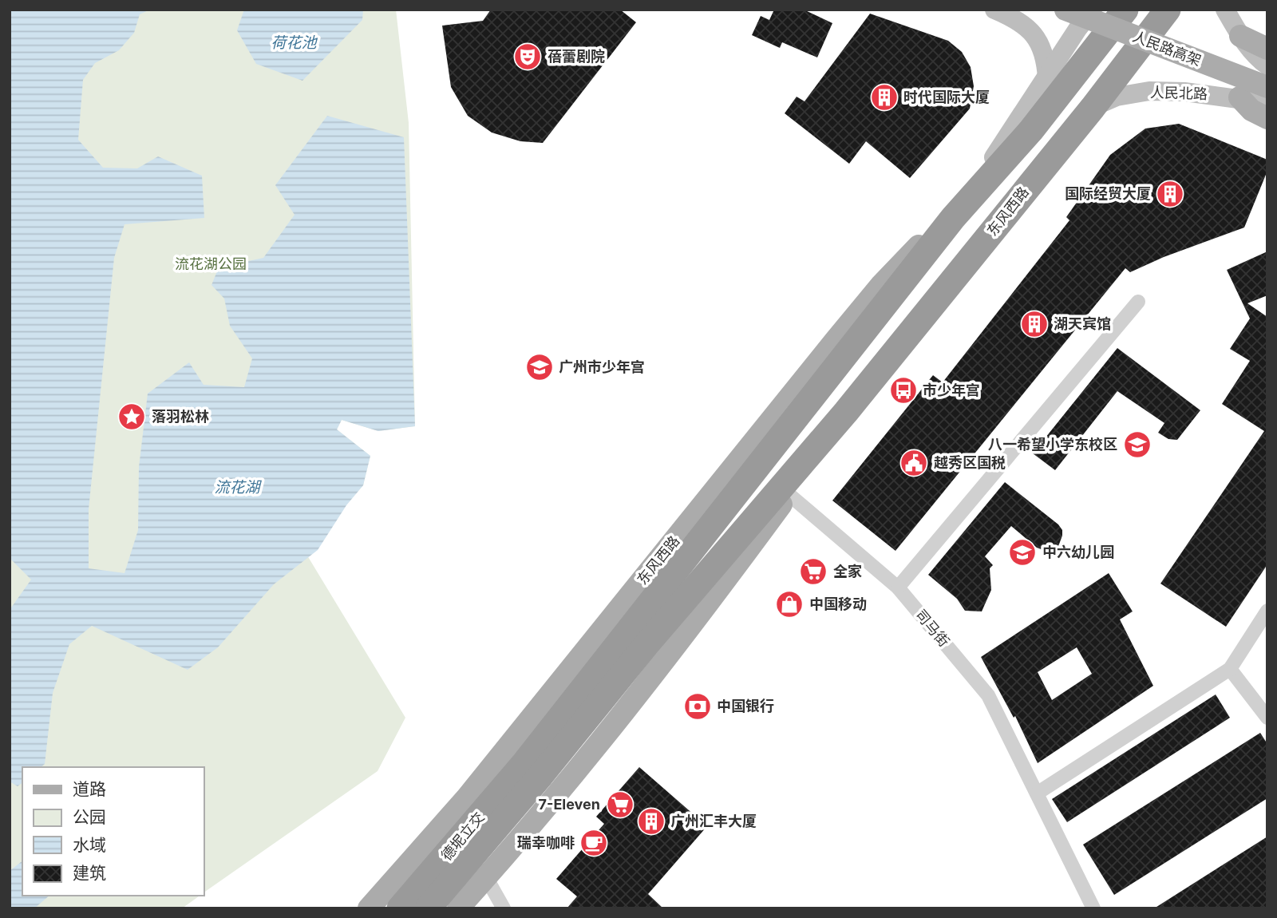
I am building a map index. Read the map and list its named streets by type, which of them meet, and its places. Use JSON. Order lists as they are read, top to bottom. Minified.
{"streets":{"highway":["东风西路","德坭立交"],"main road":["人民路高架","人民北路"],"street":["司马街"]},"crossings":[["人民北路","东风西路"],["东风西路","司马街"],["东风西路","德坭立交"]],"water":["荷花池","流花湖"],"parks":["流花湖公园"],"places":{"theatre":["蓓蕾剧院"],"building":["时代国际大厦","国际经贸大厦","湖天宾馆","广州汇丰大厦"],"school or university":["广州市少年宫","八一希望小学东校区","中六幼儿园"],"bus stop":["市少年宫"],"place":["落羽松林"],"public building":["越秀区国税"],"supermarket":["全家","7-Eleven"],"shop":["中国移动"],"bank":["中国银行"],"cafe":["瑞幸咖啡"]},"legend":["道路","公园","水域","建筑"]}
